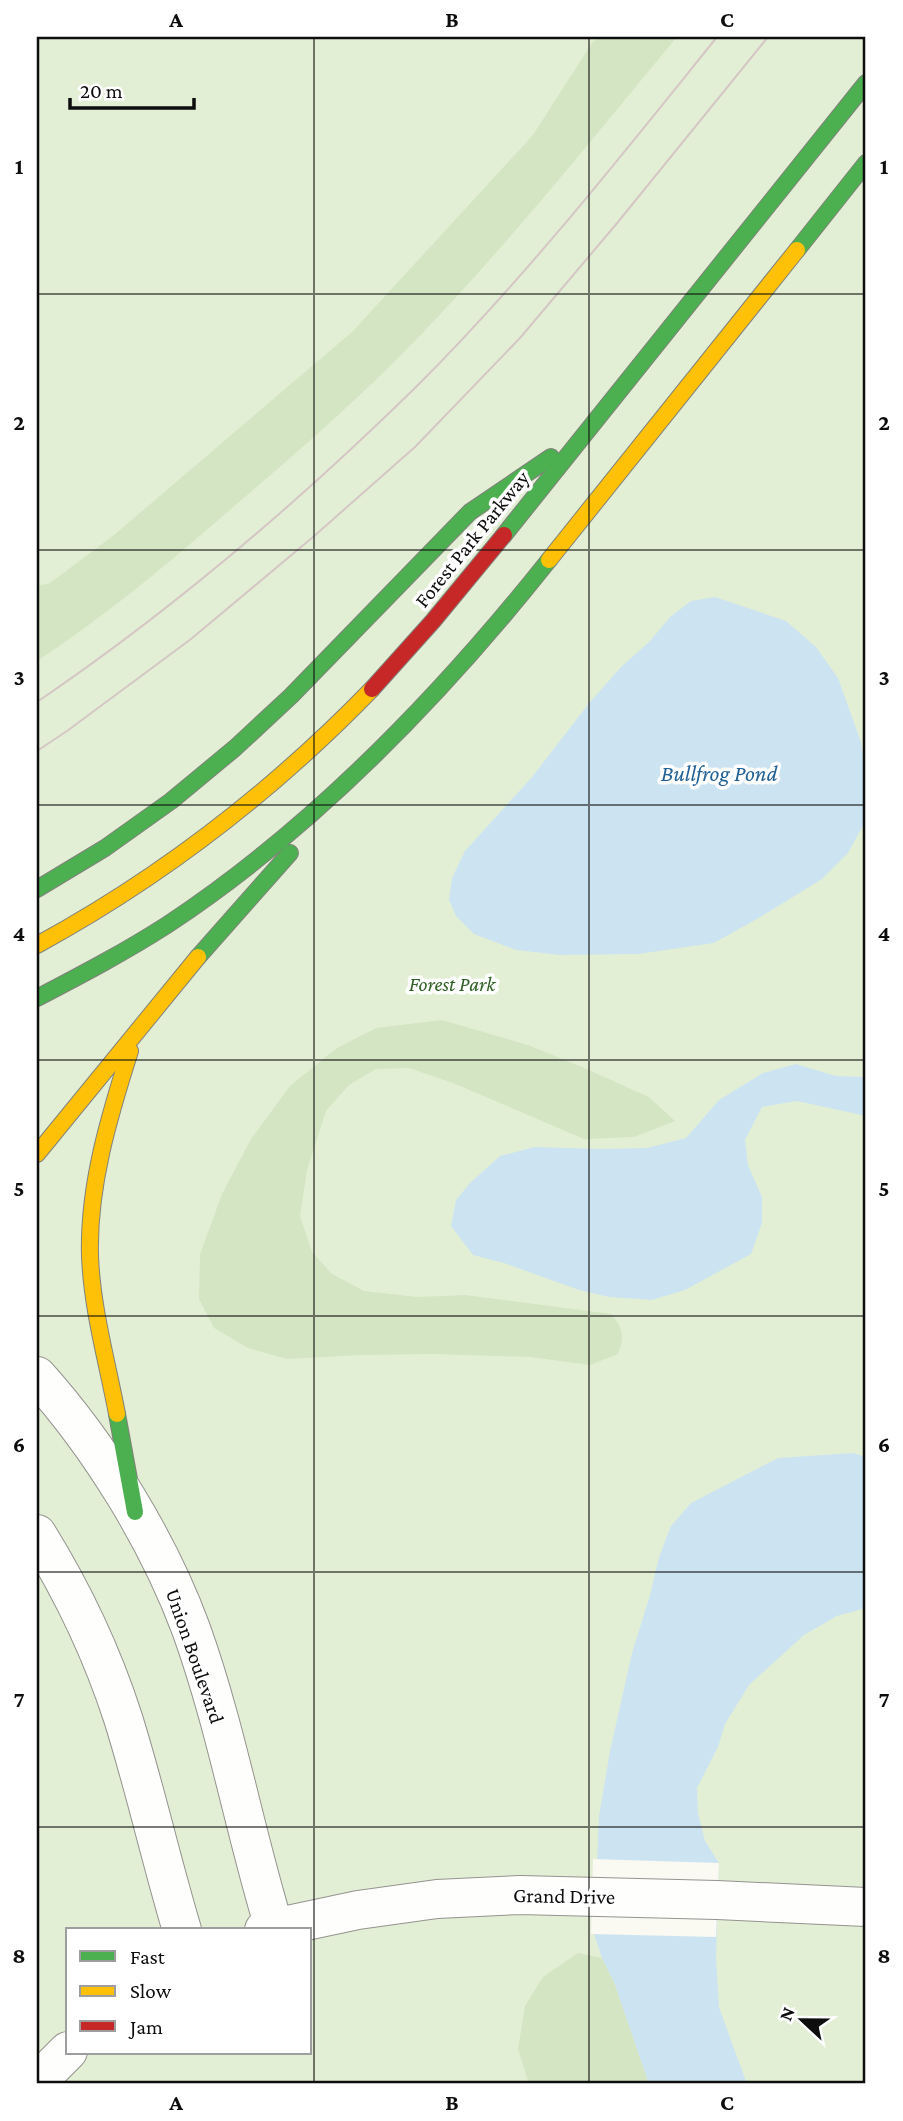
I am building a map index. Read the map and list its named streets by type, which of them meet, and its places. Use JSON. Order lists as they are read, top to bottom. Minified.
{"streets":{"main road":["Forest Park Parkway"],"street":["Union Boulevard","Grand Drive"]},"water":["Bullfrog Pond"],"parks":["Forest Park"],"legend":["Fast","Slow","Jam"],"scale_bar":"20 m","north":"left","grid":{"columns":["A","B","C"],"rows":["1","2","3","4","5","6","7","8"]}}
